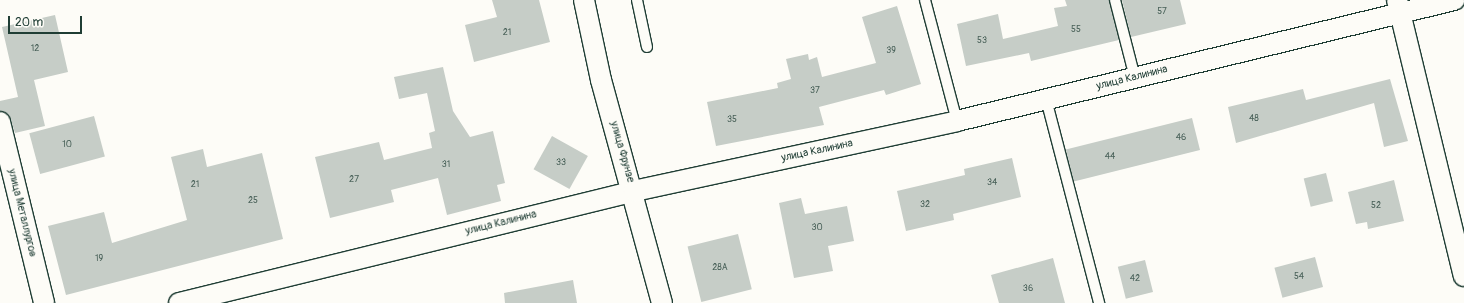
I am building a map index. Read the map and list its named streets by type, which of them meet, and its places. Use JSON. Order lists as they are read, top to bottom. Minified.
{"streets":{"street":["улица Калинина","улица Фрунзе","улица Металлургов"]},"crossings":[["улица Калинина","улица Фрунзе"]],"house_numbers":["57","55","21","53","12","39","37","48","35","46","10","44","33","31","27","34","21","25","32","52","30","19","28А","54","42","36"],"scale_bar":"20 m"}
